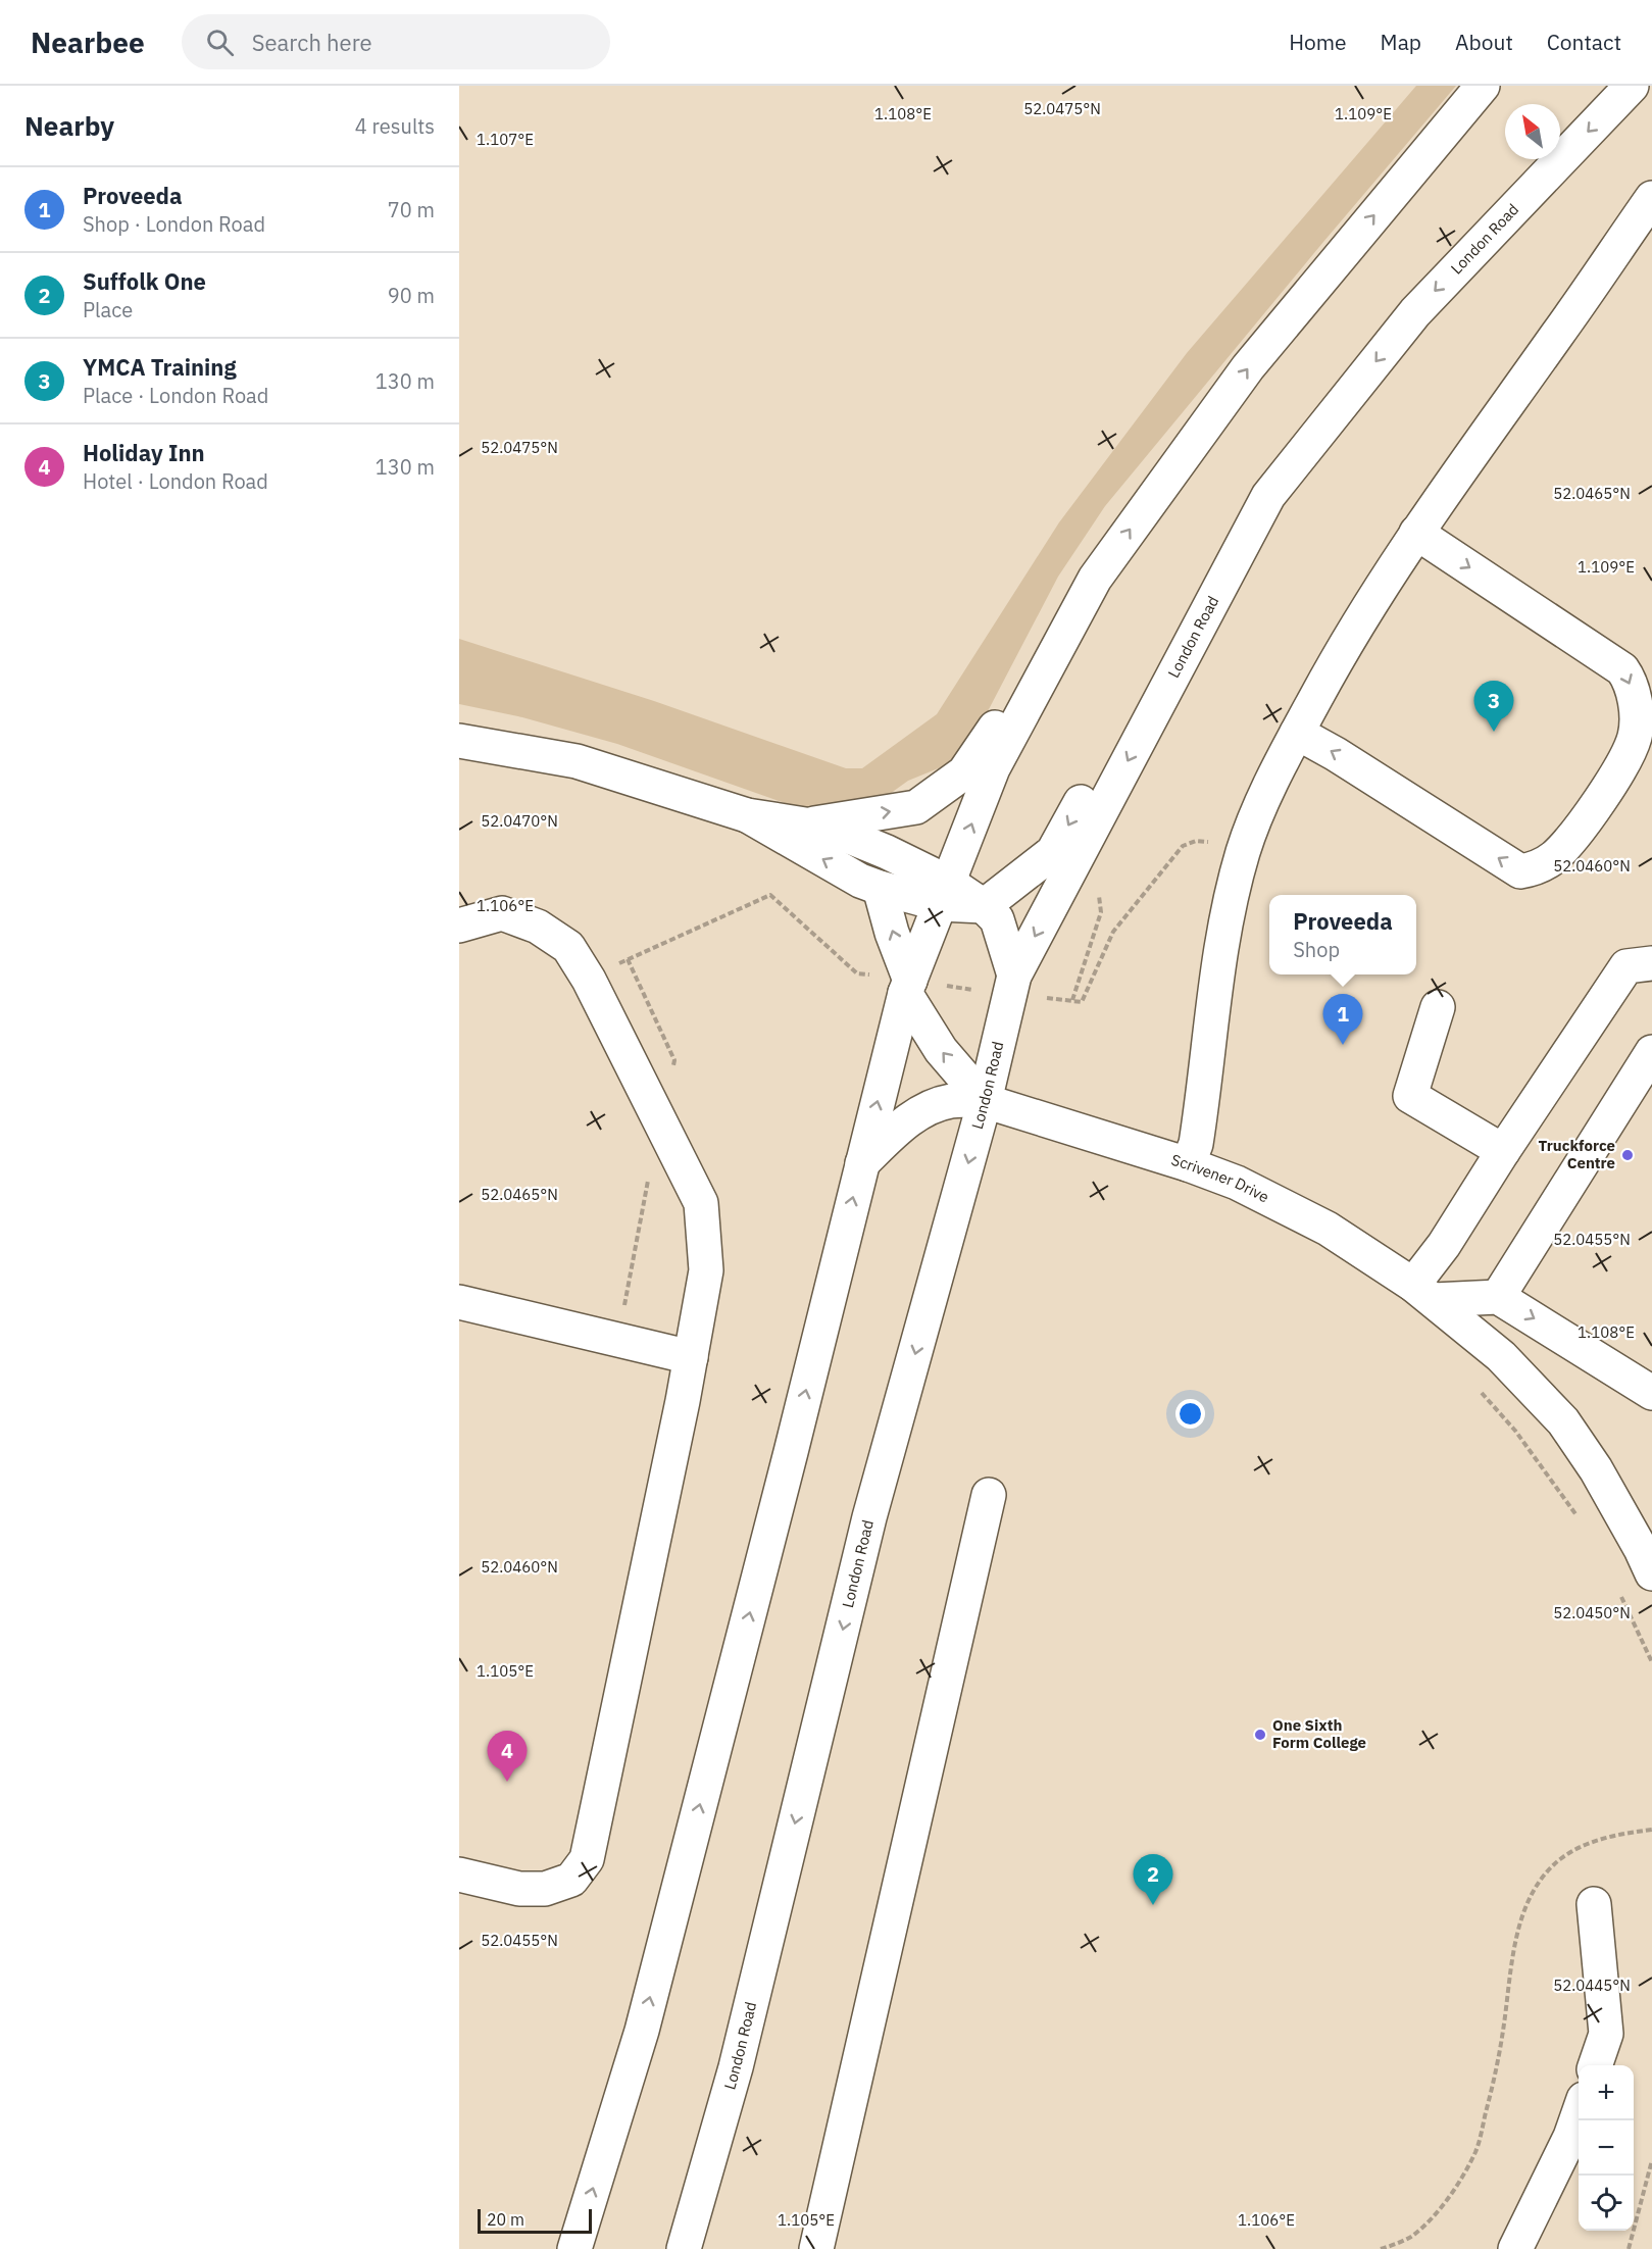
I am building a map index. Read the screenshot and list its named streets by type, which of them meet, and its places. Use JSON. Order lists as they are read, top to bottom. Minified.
{"streets":{"main road":["London Road","Scrivener Drive"]},"crossings":[["London Road","Scrivener Drive"]],"places":["Truckforce Centre","One Sixth Form College"],"scale_bar":"20 m","north":"top left","page":{"header":"Nearbee","search":"Search here","nav":["Home","Map","About","Contact"],"heading":["Nearby","4 results"],"list":[{"mark":"1","name":"Proveeda","note":"Shop · London Road","value":"70 m"},{"mark":"2","name":"Suffolk One","note":"Place","value":"90 m"},{"mark":"3","name":"YMCA Training","note":"Place · London Road","value":"130 m"},{"mark":"4","name":"Holiday Inn","note":"Hotel · London Road","value":"130 m"}],"pins":["3","1","4","2"],"popup":["Proveeda","Shop"],"map_buttons":["+","−"],"scale":"20 m"},"coordinates":["52.0475°N","1.108°E","1.109°E","1.107°E","52.0465°N","52.0470°N","52.0460°N","1.106°E","52.0455°N","52.0450°N","1.105°E","52.0445°N"]}
